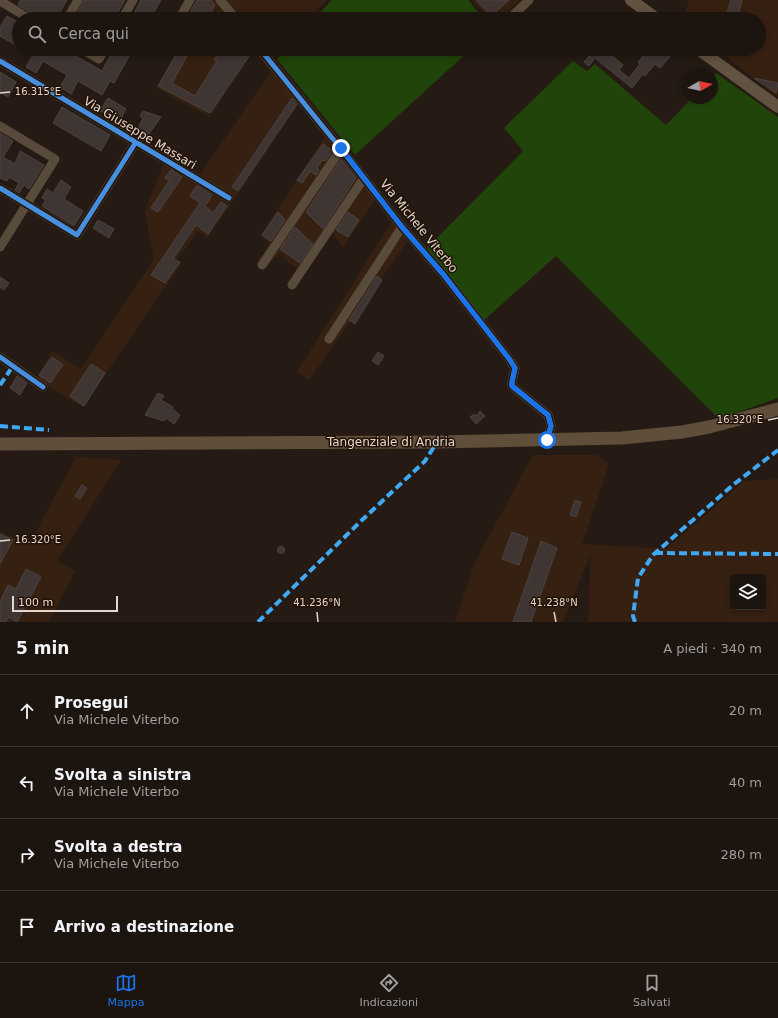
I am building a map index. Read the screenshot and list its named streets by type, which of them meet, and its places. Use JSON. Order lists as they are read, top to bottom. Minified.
{"streets":{"main road":["Tangenziale di Andria"],"street":["Via Giuseppe Massari","Via Michele Viterbo"]},"crossings":[["Via Michele Viterbo","Tangenziale di Andria"]],"scale_bar":"100 m","north":"right","page":{"search":"Cerca qui","scale":"100 m","heading":["5 min","A piedi · 340 m"],"list":[["Prosegui","Via Michele Viterbo","20 m"],["Svolta a sinistra","Via Michele Viterbo","40 m"],["Svolta a destra","Via Michele Viterbo","280 m"],"Arrivo a destinazione"],"nav":["Mappa","Indicazioni","Salvati"]},"coordinates":["16.315°E","16.320°E","41.236°N","41.238°N"]}
